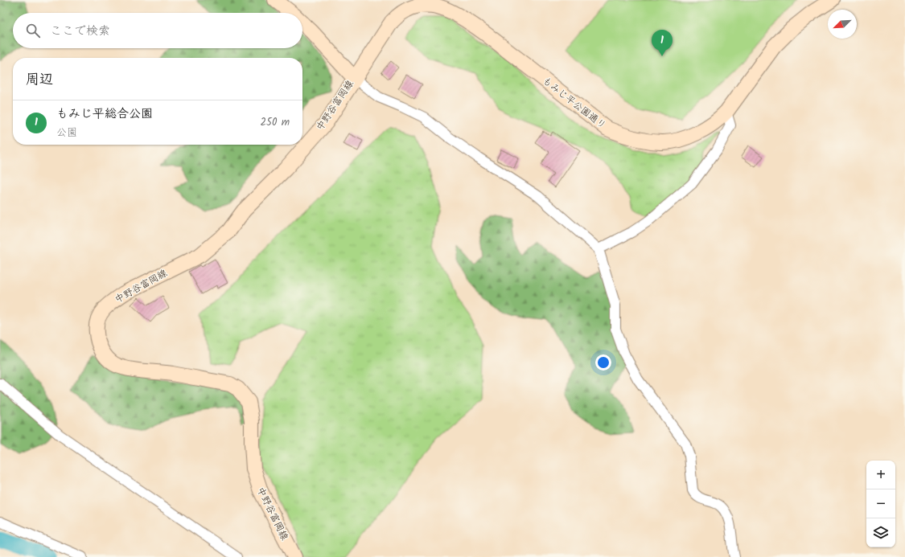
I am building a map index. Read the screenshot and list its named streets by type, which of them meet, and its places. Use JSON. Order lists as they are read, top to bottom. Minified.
{"streets":{"main road":["もみじ平公園通り","中野谷富岡線"]},"crossings":[["もみじ平公園通り","中野谷富岡線"]],"north":"bottom left","page":{"search":"ここで検索","pins":"1","heading":"周辺","list":[{"mark":"1","name":"もみじ平総合公園","note":"公園","value":"250 m"}],"map_buttons":["+","−"]}}
